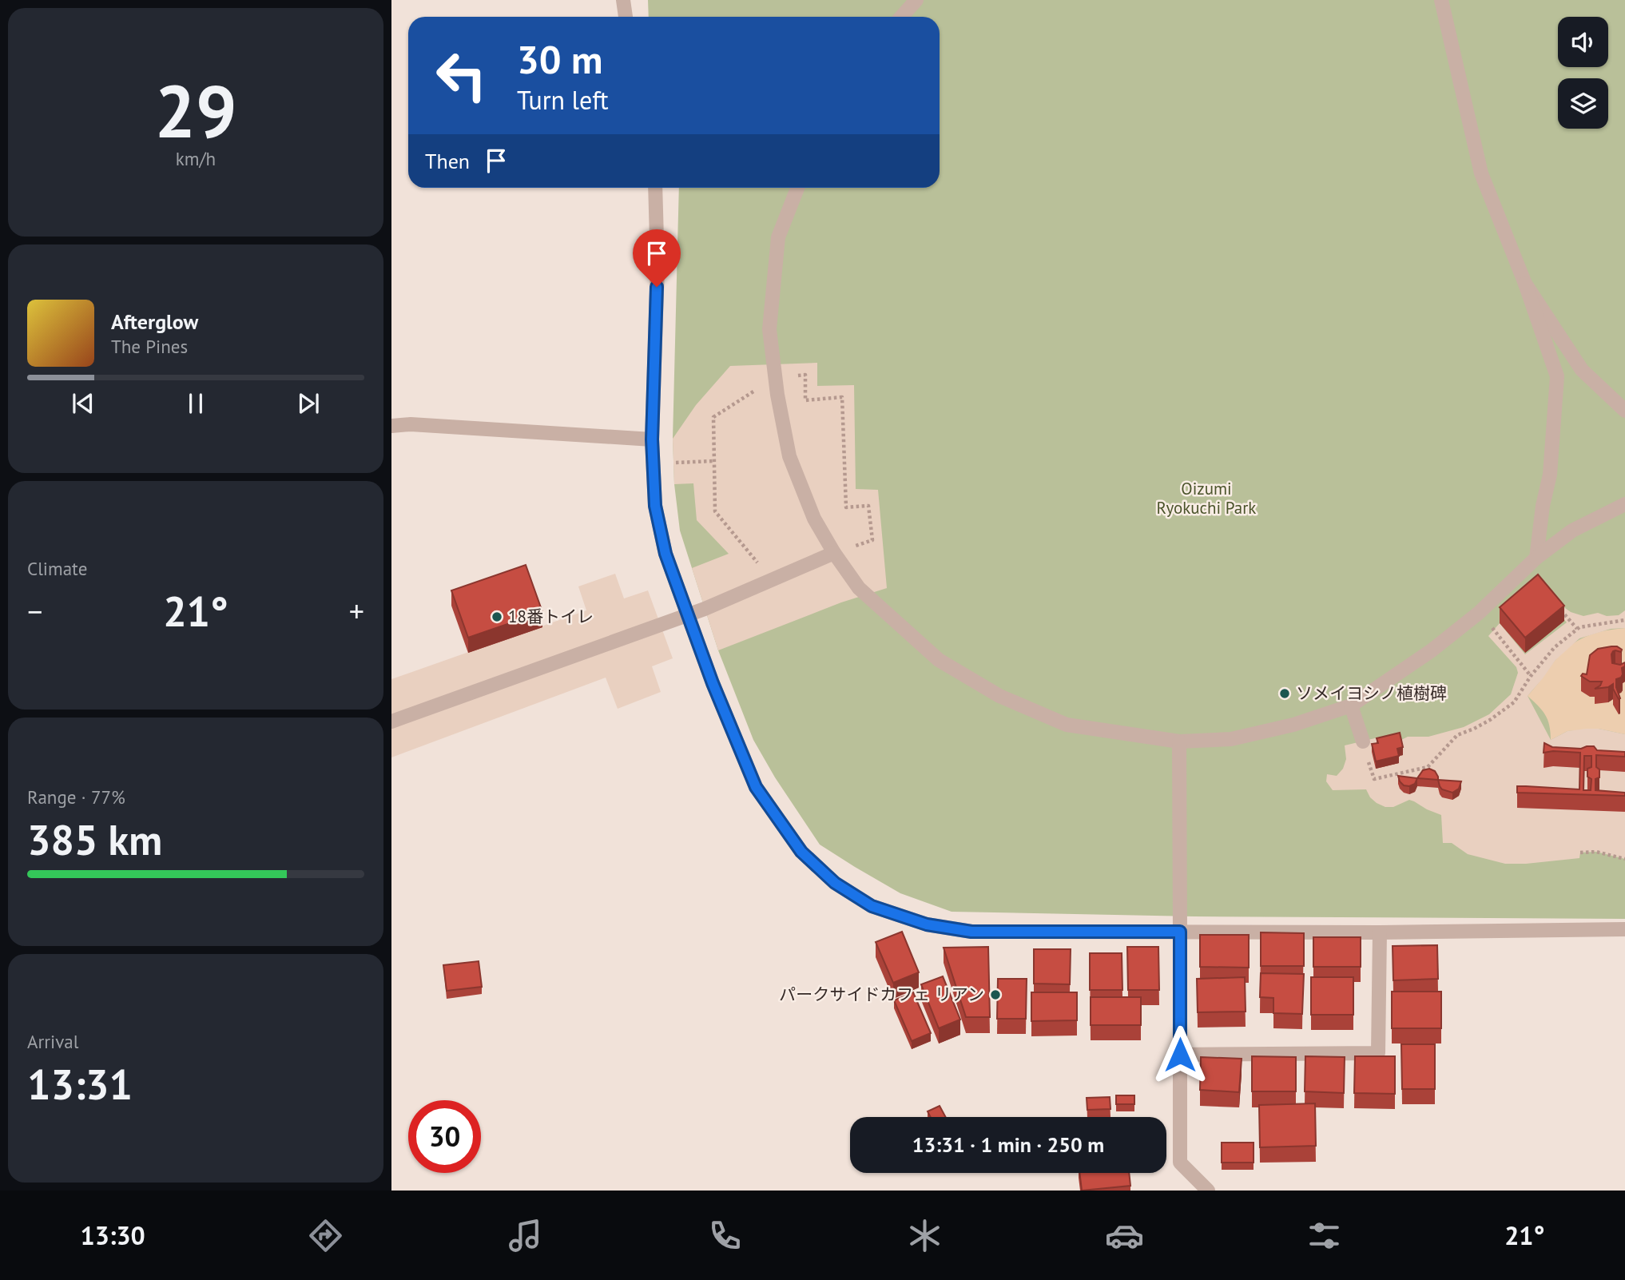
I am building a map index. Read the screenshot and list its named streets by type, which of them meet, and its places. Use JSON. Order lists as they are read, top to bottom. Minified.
{"parks":["Oizumi Ryokuchi Park"],"places":["18番トイレ","ソメイヨシノ植樹碑","パークサイドカフェ リアン"],"page":{"tile":[["29","km/h"],"Climate",["Range · 77%","385 km"],["Arrival","13:31"]],"turn":["30 m","Turn left"],"then":"Then","song":["Afterglow","The Pines"],"heat":["−","21°","+"],"limit":"30","trip":"13:31 · 1 min · 250 m","tabs":["13:30","21°"]}}
